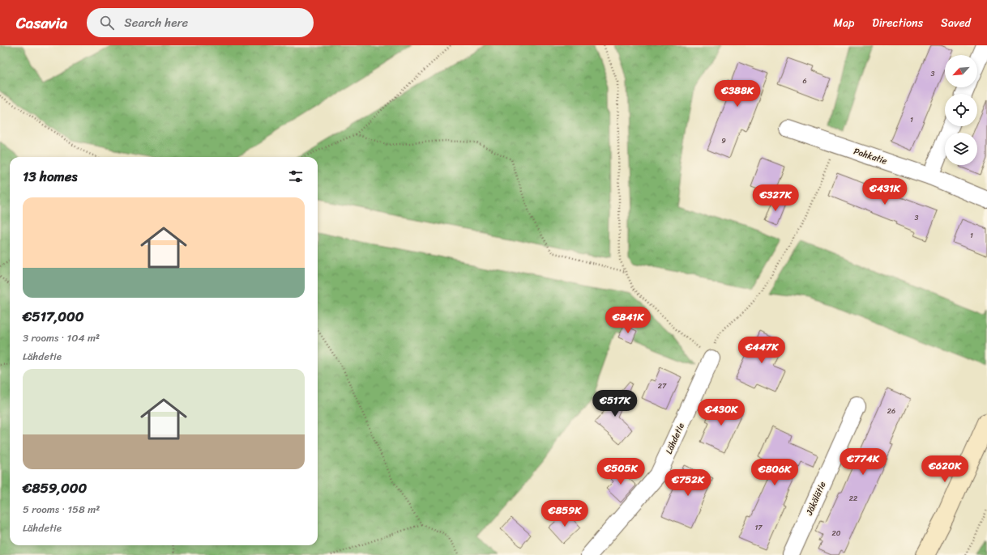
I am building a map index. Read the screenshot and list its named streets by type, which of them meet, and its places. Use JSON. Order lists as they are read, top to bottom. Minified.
{"streets":{"street":["Pahkatie","Lähdetie","Jäkälätie"]},"house_numbers":["3","6","1","9","3","1","27","26","22","17","20"],"north":"bottom left","page":{"header":"Casavia","search":"Search here","nav":["Map","Directions","Saved"],"price":["€388K","€431K","€327K","€841K","€447K","€517K","€430K","€774K","€620K","€505K","€806K","€752K","€859K"],"heading":"13 homes","list":[{"name":"€517,000","note":"3 rooms · 104 m² · Lähdetie"},{"name":"€859,000","note":"5 rooms · 158 m² · Lähdetie"}]}}
